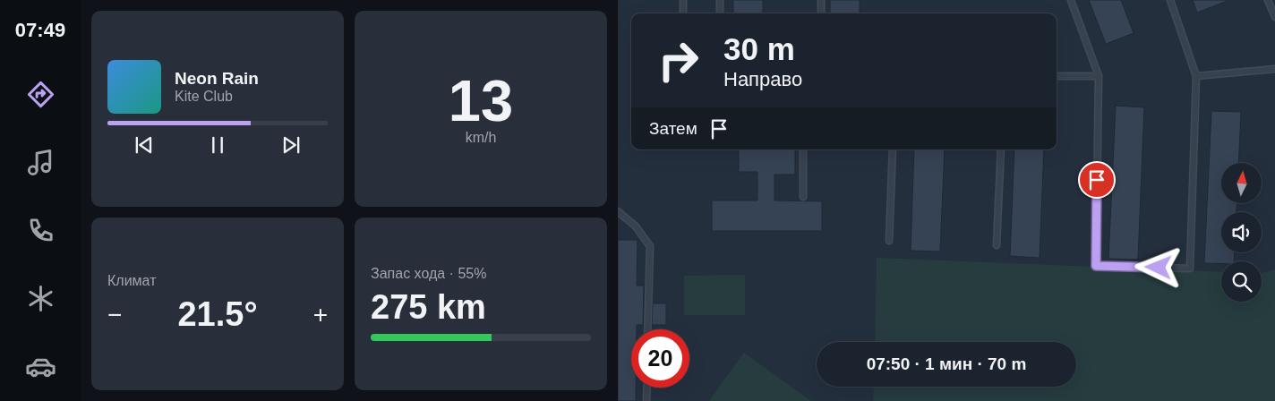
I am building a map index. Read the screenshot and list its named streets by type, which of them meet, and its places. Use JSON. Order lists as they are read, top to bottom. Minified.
{"north":"top","page":{"tabs":"07:49","tile":[["13","km/h"],"Климат",["Запас хода · 55%","275 km"]],"turn":["30 m","Направо"],"song":["Neon Rain","Kite Club"],"then":"Затем","heat":["−","21.5°","+"],"limit":"20","trip":"07:50 · 1 мин · 70 m"}}
